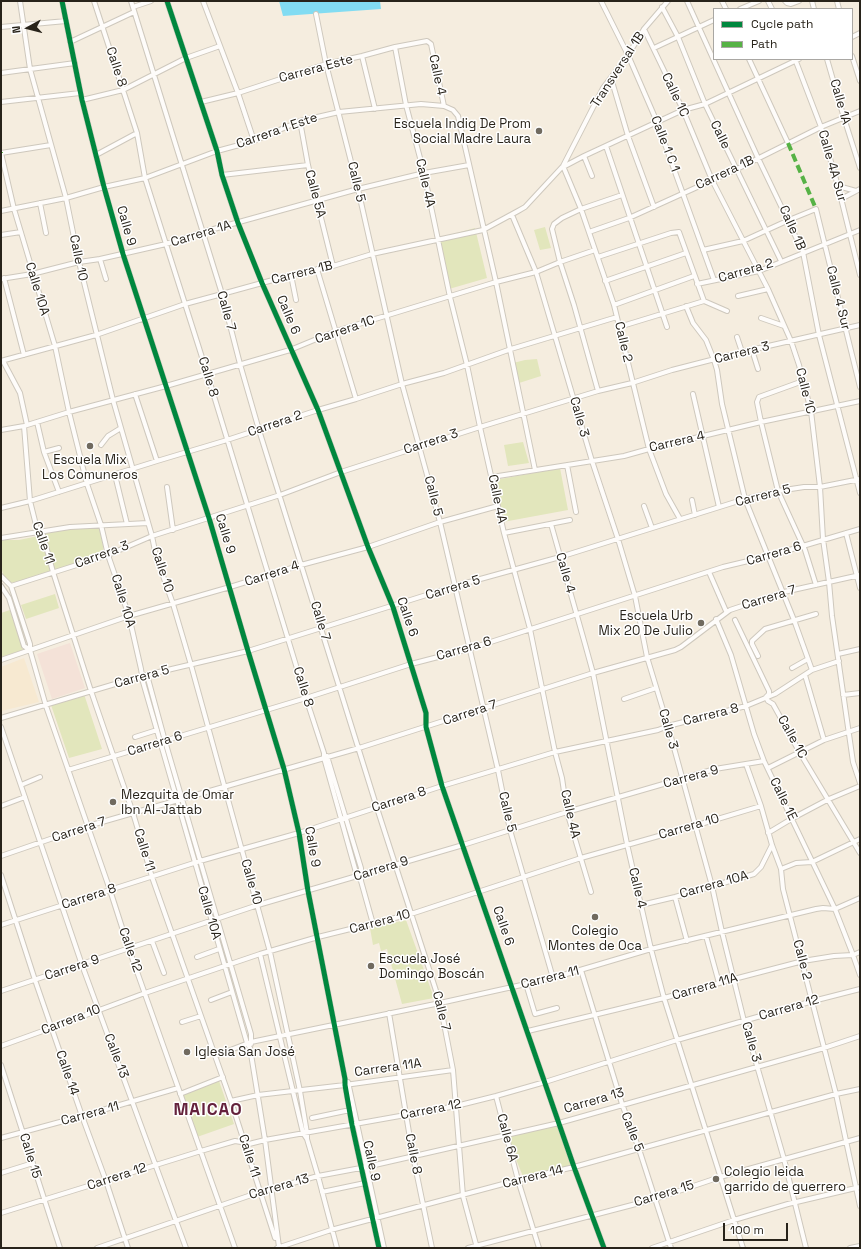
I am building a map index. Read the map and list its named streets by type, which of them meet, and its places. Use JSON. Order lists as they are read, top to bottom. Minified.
{"streets":{"street":["Calle 8","Carrera Este","Transversal 1B","Calle 4","Calle 1C","Calle 1A","Carrera 1 Este","Calle","Calle 1 C 1","Calle 4A Sur","Carrera 1B","Calle 5","Calle 4A","Calle 5A","Calle 9","Calle 1B","Carrera 1A","Calle 10","Carrera 2","Calle 10A","Calle 4 Sur","Calle 7","Calle 6","Carrera 1C","Calle 2","Carrera 3","Calle 3","Carrera 4","Carrera 5","Calle 11","Carrera 6","Carrera 7","Carrera 8","Carrera 9","Calle 1E","Carrera 10","Carrera 10A","Calle 12","Carrera 11","Carrera 11A","Carrera 12","Calle 13","Calle 14","Carrera 13","Calle 6A","Calle 15","Carrera 14","Carrera 15"]},"crossings":[["Calle 8","Carrera 1 Este"],["Calle 8","Carrera 1B"],["Calle 8","Carrera 1A"],["Calle 8","Carrera 2"],["Calle 8","Carrera 1C"],["Calle 8","Carrera 3"],["Calle 8","Carrera 4"],["Calle 8","Carrera 5"],["Calle 8","Carrera 6"],["Calle 8","Carrera 7"],["Calle 8","Carrera 8"],["Calle 8","Carrera 9"],["Calle 8","Carrera 10"],["Calle 8","Carrera 11"],["Calle 8","Carrera 11A"],["Calle 8","Carrera 12"],["Calle 8","Carrera 13"],["Calle 8","Carrera 14"],["Carrera Este","Calle 4"],["Carrera Este","Calle 5"],["Carrera Este","Calle 4A"],["Carrera Este","Calle 6"],["Transversal 1B","Calle 1C"],["Transversal 1B","Calle"],["Transversal 1B","Calle 1 C 1"],["Transversal 1B","Carrera 1B"],["Transversal 1B","Calle 2"],["Calle 4","Carrera 1 Este"],["Calle 4","Carrera 5"],["Calle 4","Carrera 6"],["Calle 4","Carrera 7"],["Calle 4","Carrera 8"],["Calle 4","Carrera 9"],["Calle 4","Carrera 10"],["Calle 4","Carrera 10A"],["Calle 4","Carrera 11"],["Calle 4","Carrera 11A"],["Calle 4","Carrera 12"],["Calle 4","Carrera 13"],["Calle 4","Carrera 14"],["Calle 4","Carrera 15"],["Calle 1C","Carrera 1B"],["Calle 1C","Carrera 2"],["Calle 1C","Carrera 3"],["Calle 1C","Carrera 4"],["Calle 1C","Carrera 5"],["Calle 1C","Carrera 6"],["Calle 1C","Carrera 7"],["Calle 1C","Carrera 8"],["Calle 1A","Carrera 1B"],["Carrera 1 Este","Calle 5"],["Carrera 1 Este","Calle 4A"],["Carrera 1 Este","Calle 5A"],["Carrera 1 Este","Calle 9"],["Carrera 1 Este","Calle 10"],["Carrera 1 Este","Calle 10A"],["Carrera 1 Este","Calle 7"],["Carrera 1 Este","Calle 6"],["Calle","Carrera 1B"],["Calle","Carrera 2"],["Calle 1 C 1","Carrera 1B"],["Calle 1 C 1","Carrera 2"],["Calle 4A Sur","Carrera 1B"],["Calle 4A Sur","Carrera 2"],["Carrera 1B","Calle 5"],["Carrera 1B","Calle 4A"],["Carrera 1B","Calle 5A"],["Carrera 1B","Calle 9"],["Carrera 1B","Calle 1B"],["Carrera 1B","Calle 10"],["Carrera 1B","Calle 10A"],["Carrera 1B","Calle 7"],["Carrera 1B","Calle 6"],["Carrera 1B","Calle 2"],["Carrera 1B","Calle 3"],["Carrera 1B","Calle 11"],["Calle 5","Carrera 1A"],["Calle 5","Carrera 2"],["Calle 5","Carrera 1C"],["Calle 5","Carrera 3"],["Calle 5","Carrera 4"],["Calle 5","Carrera 5"],["Calle 5","Carrera 6"],["Calle 5","Carrera 7"],["Calle 5","Carrera 8"],["Calle 5","Carrera 9"],["Calle 5","Carrera 10"],["Calle 5","Carrera 11"],["Calle 5","Carrera 11A"],["Calle 5","Carrera 12"],["Calle 5","Carrera 13"],["Calle 5","Carrera 14"],["Calle 5","Carrera 15"],["Calle 4A","Carrera 1A"],["Calle 4A","Carrera 2"],["Calle 4A","Carrera 1C"],["Calle 4A","Carrera 3"],["Calle 4A","Carrera 4"],["Calle 4A","Carrera 5"],["Calle 4A","Carrera 6"],["Calle 4A","Carrera 7"],["Calle 4A","Carrera 8"],["Calle 4A","Carrera 9"],["Calle 4A","Carrera 10"],["Calle 5A","Carrera 1A"],["Calle 9","Carrera 1A"],["Calle 9","Carrera 2"],["Calle 9","Carrera 1C"],["Calle 9","Carrera 3"],["Calle 9","Carrera 4"],["Calle 9","Carrera 5"],["Calle 9","Carrera 6"],["Calle 9","Carrera 7"],["Calle 9","Carrera 8"],["Calle 9","Carrera 9"],["Calle 9","Carrera 10"],["Calle 9","Carrera 11"],["Calle 9","Carrera 11A"],["Calle 9","Carrera 12"],["Calle 9","Carrera 13"],["Calle 9","Carrera 14"],["Calle 1B","Carrera 2"],["Calle 1B","Calle 4 Sur"],["Calle 1B","Carrera 3"],["Calle 1B","Carrera 4"],["Calle 1B","Carrera 5"],["Carrera 1A","Calle 10"],["Carrera 1A","Calle 10A"],["Carrera 1A","Calle 7"],["Carrera 1A","Calle 6"],["Calle 10","Carrera 2"],["Calle 10","Carrera 1C"],["Calle 10","Carrera 3"],["Calle 10","Carrera 4"],["Calle 10","Carrera 5"],["Calle 10","Carrera 6"],["Calle 10","Carrera 7"],["Calle 10","Carrera 8"],["Calle 10","Carrera 9"],["Calle 10","Carrera 10"],["Calle 10","Carrera 11"],["Calle 10","Carrera 11A"],["Calle 10","Carrera 12"],["Calle 10","Carrera 13"],["Calle 10","Carrera 14"],["Carrera 2","Calle 10A"],["Carrera 2","Calle 4 Sur"],["Carrera 2","Calle 7"],["Carrera 2","Calle 6"],["Carrera 2","Calle 2"],["Carrera 2","Calle 3"],["Carrera 2","Calle 11"],["Calle 10A","Carrera 1C"],["Calle 10A","Carrera 3"],["Calle 10A","Carrera 4"],["Calle 10A","Carrera 5"],["Calle 10A","Calle 11"],["Calle 10A","Carrera 6"],["Calle 10A","Carrera 7"],["Calle 10A","Carrera 8"],["Calle 10A","Carrera 9"],["Calle 10A","Carrera 10"],["Calle 10A","Carrera 11"],["Calle 10A","Carrera 11A"],["Calle 10A","Carrera 12"],["Calle 10A","Carrera 13"],["Calle 10A","Carrera 14"],["Calle 4 Sur","Carrera 3"],["Calle 7","Carrera 1C"],["Calle 7","Carrera 3"],["Calle 7","Carrera 4"],["Calle 7","Carrera 5"],["Calle 7","Carrera 6"],["Calle 7","Carrera 7"],["Calle 7","Carrera 8"],["Calle 7","Carrera 9"],["Calle 7","Carrera 10"],["Calle 7","Carrera 11"],["Calle 7","Carrera 11A"],["Calle 7","Carrera 12"],["Calle 7","Carrera 13"],["Calle 7","Carrera 14"],["Calle 7","Carrera 15"],["Calle 6","Carrera 1C"],["Calle 6","Carrera 3"],["Calle 6","Carrera 4"],["Calle 6","Carrera 5"],["Calle 6","Carrera 6"],["Calle 6","Carrera 7"],["Calle 6","Carrera 8"],["Calle 6","Carrera 9"],["Calle 6","Carrera 10"],["Calle 6","Carrera 11"],["Calle 6","Carrera 11A"],["Calle 6","Carrera 12"],["Calle 6","Carrera 13"],["Calle 6","Carrera 14"],["Calle 6","Carrera 15"],["Carrera 1C","Calle 2"],["Carrera 1C","Calle 3"],["Carrera 1C","Calle 11"],["Calle 2","Carrera 3"],["Calle 2","Carrera 4"],["Calle 2","Carrera 5"],["Calle 2","Carrera 9"],["Calle 2","Carrera 10"],["Calle 2","Carrera 10A"],["Calle 2","Carrera 11"],["Calle 2","Carrera 11A"],["Calle 2","Carrera 12"],["Calle 2","Carrera 13"],["Calle 2","Carrera 14"],["Calle 2","Carrera 15"],["Carrera 3","Calle 3"],["Carrera 3","Calle 11"],["Carrera 3","Calle 12"],["Calle 3","Carrera 4"],["Calle 3","Carrera 5"],["Calle 3","Carrera 6"],["Calle 3","Carrera 7"],["Calle 3","Carrera 8"],["Calle 3","Carrera 9"],["Calle 3","Carrera 10"],["Calle 3","Carrera 10A"],["Calle 3","Carrera 11"],["Calle 3","Carrera 11A"],["Calle 3","Carrera 12"],["Calle 3","Carrera 13"],["Calle 3","Carrera 14"],["Calle 3","Carrera 15"],["Carrera 4","Calle 11"],["Carrera 4","Calle 12"],["Carrera 5","Calle 11"],["Carrera 5","Calle 12"],["Calle 11","Carrera 6"],["Calle 11","Carrera 7"],["Calle 11","Carrera 8"],["Calle 11","Carrera 9"],["Calle 11","Carrera 10"],["Calle 11","Carrera 11"],["Calle 11","Carrera 11A"],["Calle 11","Carrera 12"],["Calle 11","Carrera 13"],["Calle 11","Carrera 14"],["Carrera 6","Calle 12"],["Carrera 7","Calle 1E"],["Carrera 7","Calle 12"],["Carrera 7","Calle 13"],["Carrera 8","Calle 1E"],["Carrera 8","Calle 12"],["Carrera 8","Calle 13"],["Carrera 8","Calle 14"],["Carrera 9","Calle 1E"],["Carrera 9","Calle 12"],["Carrera 9","Calle 13"],["Carrera 9","Calle 14"],["Calle 1E","Carrera 11"],["Calle 1E","Carrera 11A"],["Carrera 10","Calle 12"],["Carrera 10","Calle 13"],["Carrera 10","Calle 14"],["Calle 12","Carrera 11"],["Calle 12","Carrera 12"],["Calle 12","Carrera 13"],["Carrera 11","Calle 13"],["Carrera 11","Calle 14"],["Carrera 11","Calle 15"],["Carrera 12","Calle 13"],["Carrera 12","Calle 14"],["Carrera 12","Calle 6A"],["Carrera 12","Calle 15"],["Calle 13","Carrera 13"],["Calle 14","Carrera 13"],["Carrera 13","Calle 6A"],["Calle 6A","Carrera 14"],["Calle 6A","Carrera 15"]],"districts":["MAICAO"],"places":["Escuela Indig De Prom Social Madre Laura","Escuela Mix Los Comuneros","Escuela Urb Mix 20 De Julio","Mezquita de Omar Ibn Al-Jattab","Colegio Montes de Oca","Escuela José Domingo Boscán","Iglesia San José","Colegio leida garrido de guerrero"],"legend":["Cycle path","Path"],"scale_bar":"100 m","north":"left"}
